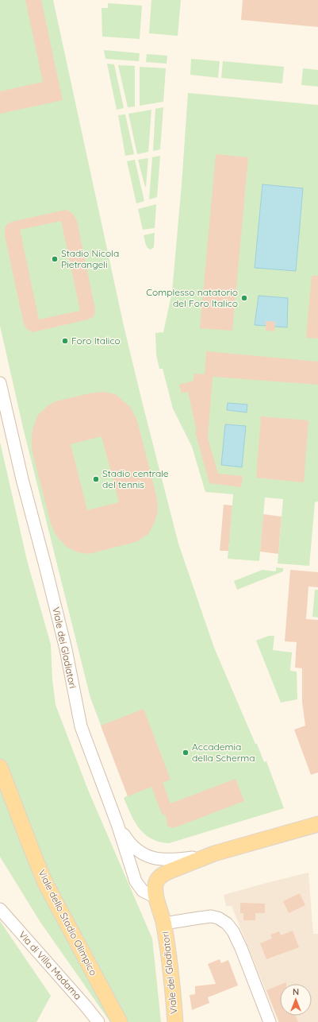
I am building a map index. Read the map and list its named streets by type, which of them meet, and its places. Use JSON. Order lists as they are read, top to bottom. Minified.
{"streets":{"main road":["Viale dei Gladiatori","Viale dello Stadio Olimpico"],"street":["Via di Villa Madama"]},"places":["Stadio Nicola Pietrangeli","Complesso natatorio del Foro Italico","Foro Italico","Stadio centrale del tennis","Accademia della Scherma"],"north":"top"}
